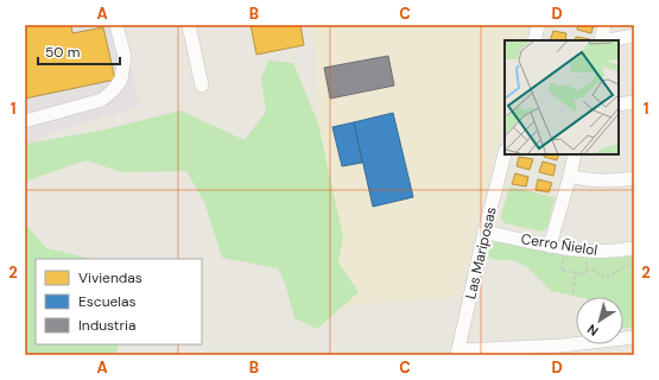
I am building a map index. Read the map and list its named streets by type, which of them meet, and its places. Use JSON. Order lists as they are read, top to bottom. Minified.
{"streets":{"street":["Cerro Ñielol","Las Mariposas"]},"crossings":[["Cerro Ñielol","Las Mariposas"]],"legend":["Viviendas","Escuelas","Industria"],"scale_bar":"50 m","north":"bottom left","grid":{"columns":["A","B","C","D"],"rows":["1","2"]}}
